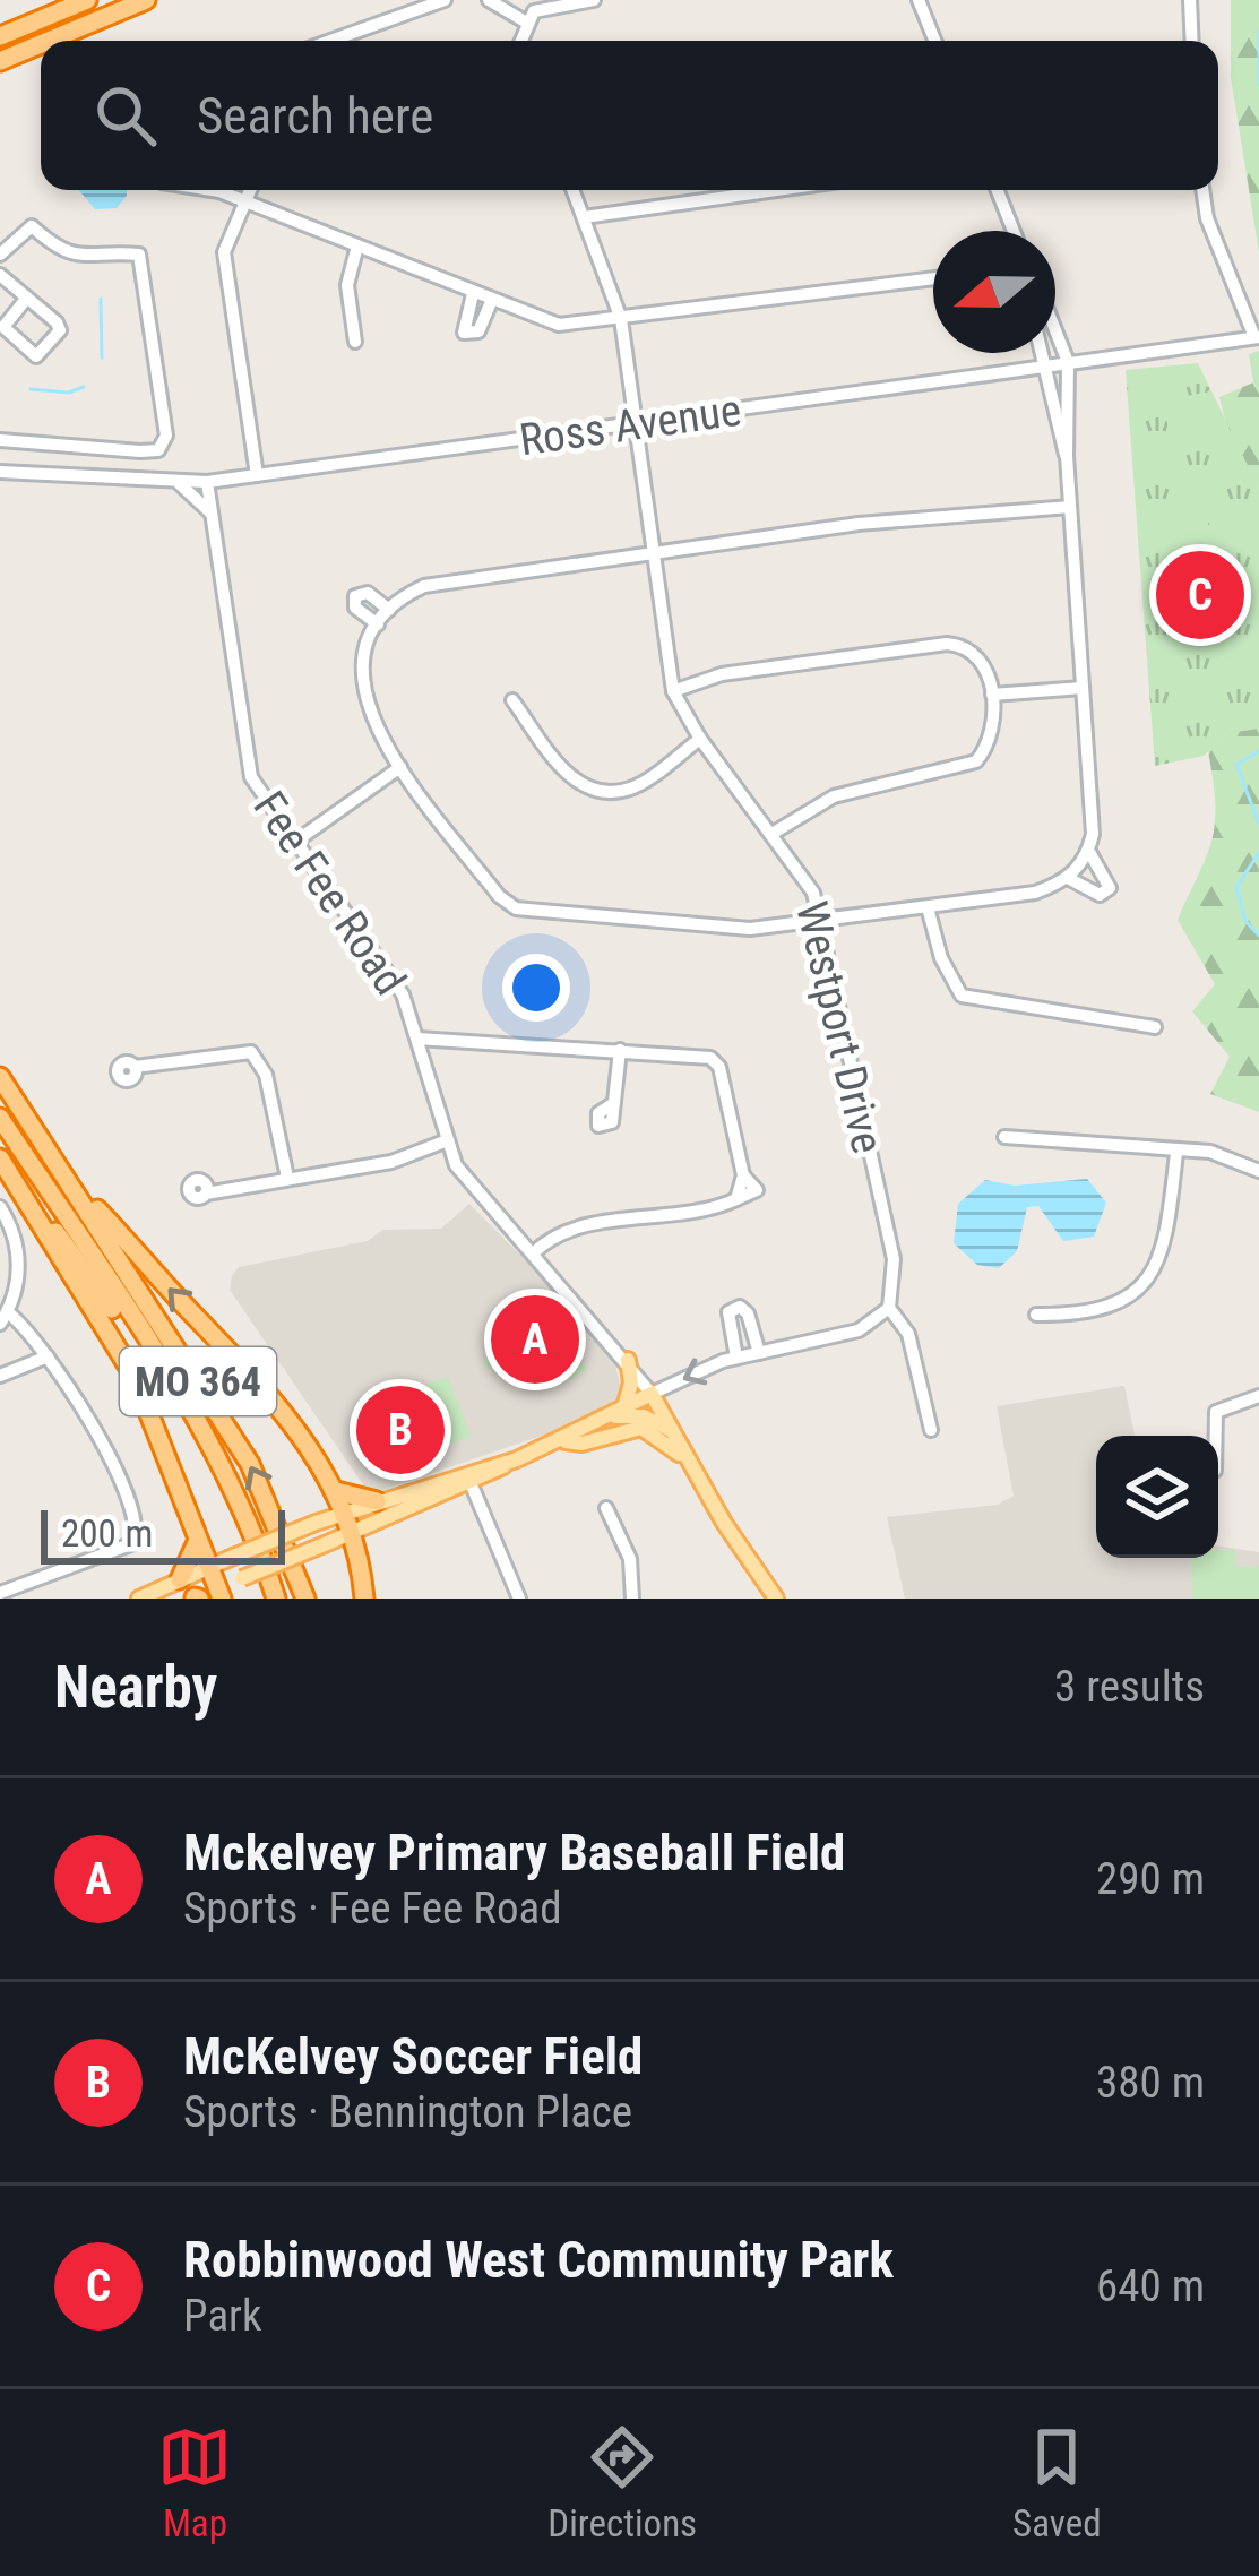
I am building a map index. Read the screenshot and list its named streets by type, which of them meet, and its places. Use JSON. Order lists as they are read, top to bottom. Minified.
{"streets":{"highway":["MO 364"],"main road":["Fee Fee Road"],"street":["Ross Avenue","Westport Drive"]},"crossings":[["Ross Avenue","Fee Fee Road"],["Ross Avenue","Westport Drive"]],"scale_bar":"200 m","north":"left","page":{"search":"Search here","pins":["C","A","B"],"scale":"200 m","heading":["Nearby","3 results"],"list":[{"mark":"A","name":"Mckelvey Primary Baseball Field","note":"Sports · Fee Fee Road","value":"290 m"},{"mark":"B","name":"McKelvey Soccer Field","note":"Sports · Bennington Place","value":"380 m"},{"mark":"C","name":"Robbinwood West Community Park","note":"Park","value":"640 m"}],"nav":["Map","Directions","Saved"]}}
